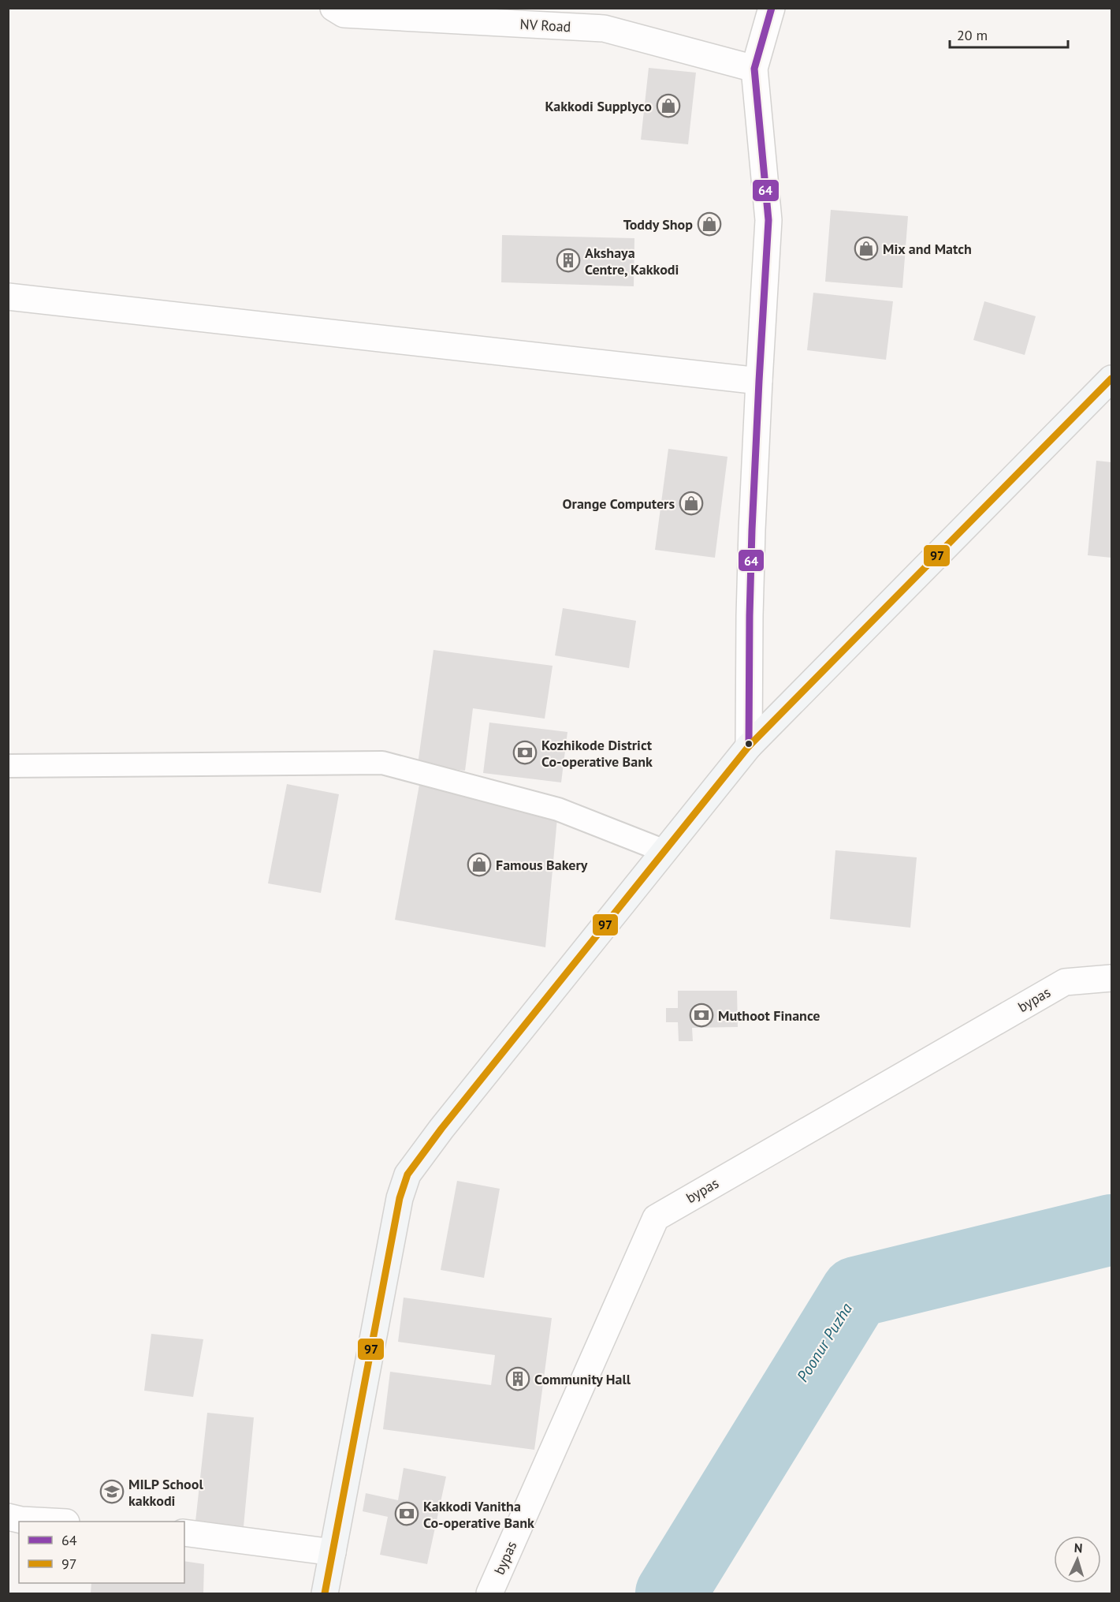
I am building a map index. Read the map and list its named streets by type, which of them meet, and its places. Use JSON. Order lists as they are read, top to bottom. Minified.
{"streets":{"street":["NV Road","bypas"]},"water":["Poonur Puzha"],"places":{"shop":["Kakkodi Supplyco","Toddy Shop","Mix and Match","Orange Computers","Famous Bakery"],"building":["Akshaya Centre, Kakkodi","Community Hall"],"bank":["Kozhikode District Co-operative Bank","Muthoot Finance","Kakkodi Vanitha Co-operative Bank"],"school or university":["MILP School kakkodi"]},"lines":["transit line 64","transit line 97"],"legend":["64","97"],"scale_bar":"20 m","north":"top"}
